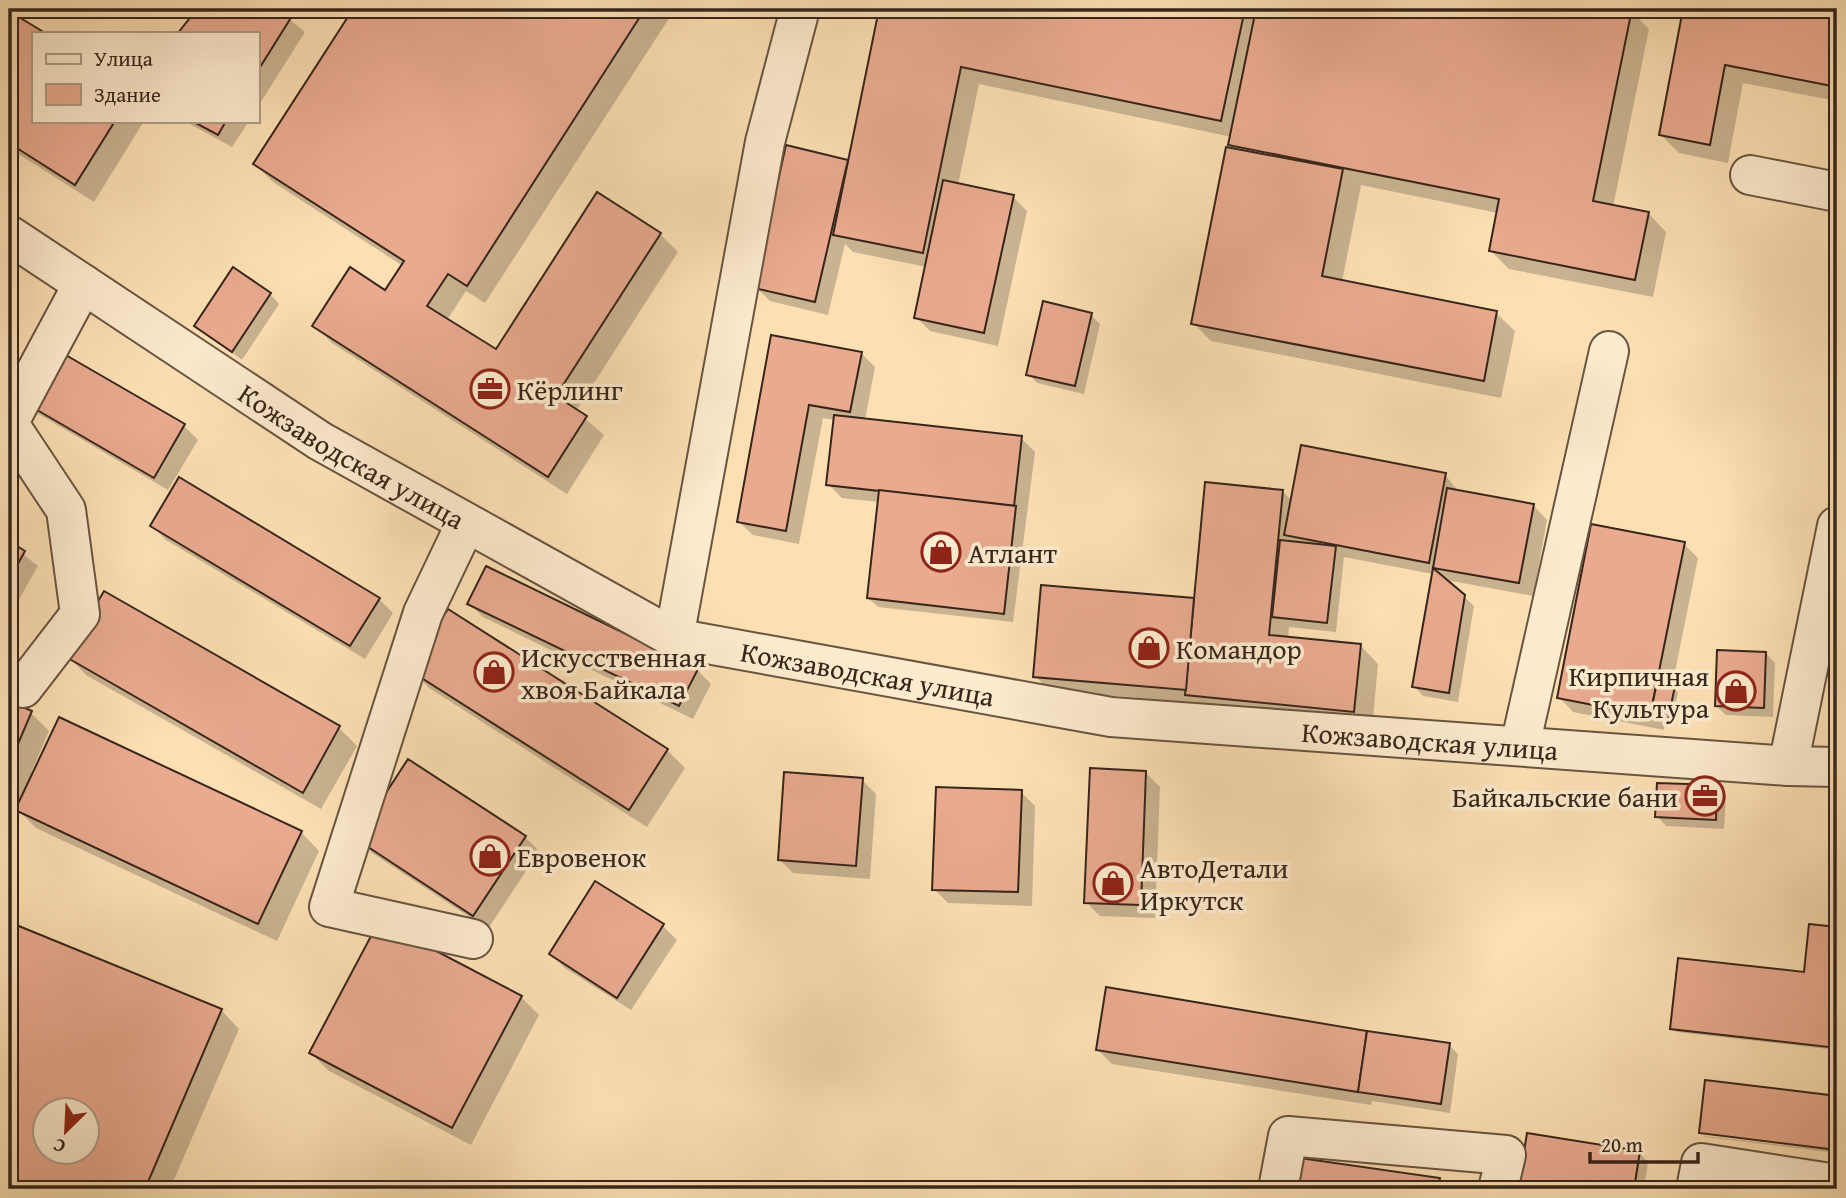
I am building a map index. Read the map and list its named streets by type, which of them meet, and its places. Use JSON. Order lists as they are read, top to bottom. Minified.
{"streets":{"lane":["Кожзаводская улица"]},"places":{"office":["Кёрлинг","Байкальские бани"],"shop":["Атлант","Командор","Искусственная хвоя Байкала","Кирпичная Культура","Евровенок","АвтоДетали Иркутск"]},"legend":["Улица","Здание"],"scale_bar":"20 m","north":"bottom left"}
